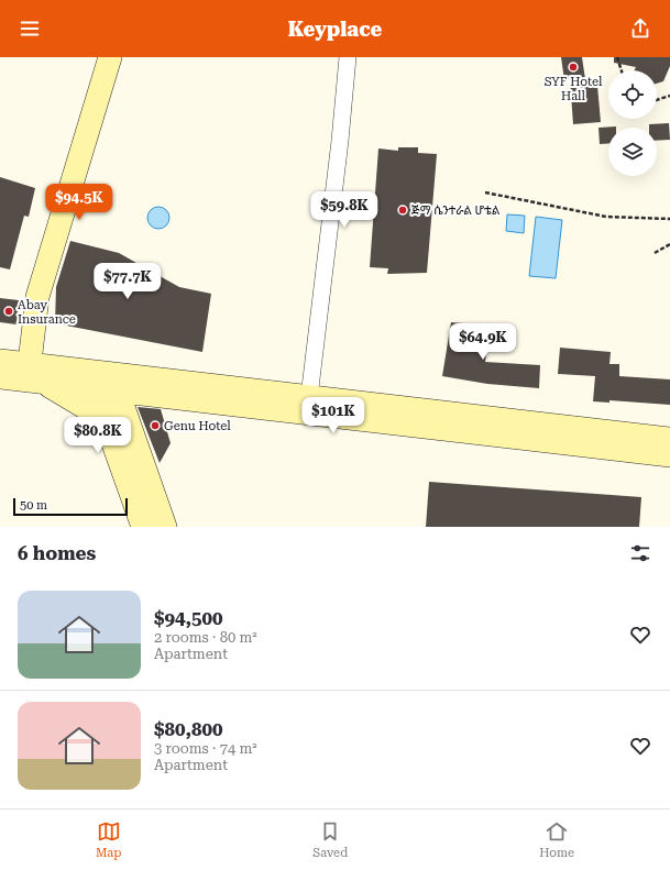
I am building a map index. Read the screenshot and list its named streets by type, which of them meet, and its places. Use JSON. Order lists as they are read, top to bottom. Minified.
{"places":["SYF Hotel Hall","ጅማ ሴንተራል ሆቴል","Abay Insurance","Genu Hotel"],"scale_bar":"50 m","page":{"header":"Keyplace","price":["$94.5K","$59.8K","$77.7K","$64.9K","$101K","$80.8K"],"scale":"50 m","heading":"6 homes","list":[{"name":"$94,500","note":"2 rooms · 80 m² · Apartment"},{"name":"$80,800","note":"3 rooms · 74 m² · Apartment"}],"tabs":["Map","Saved","Home"]}}
